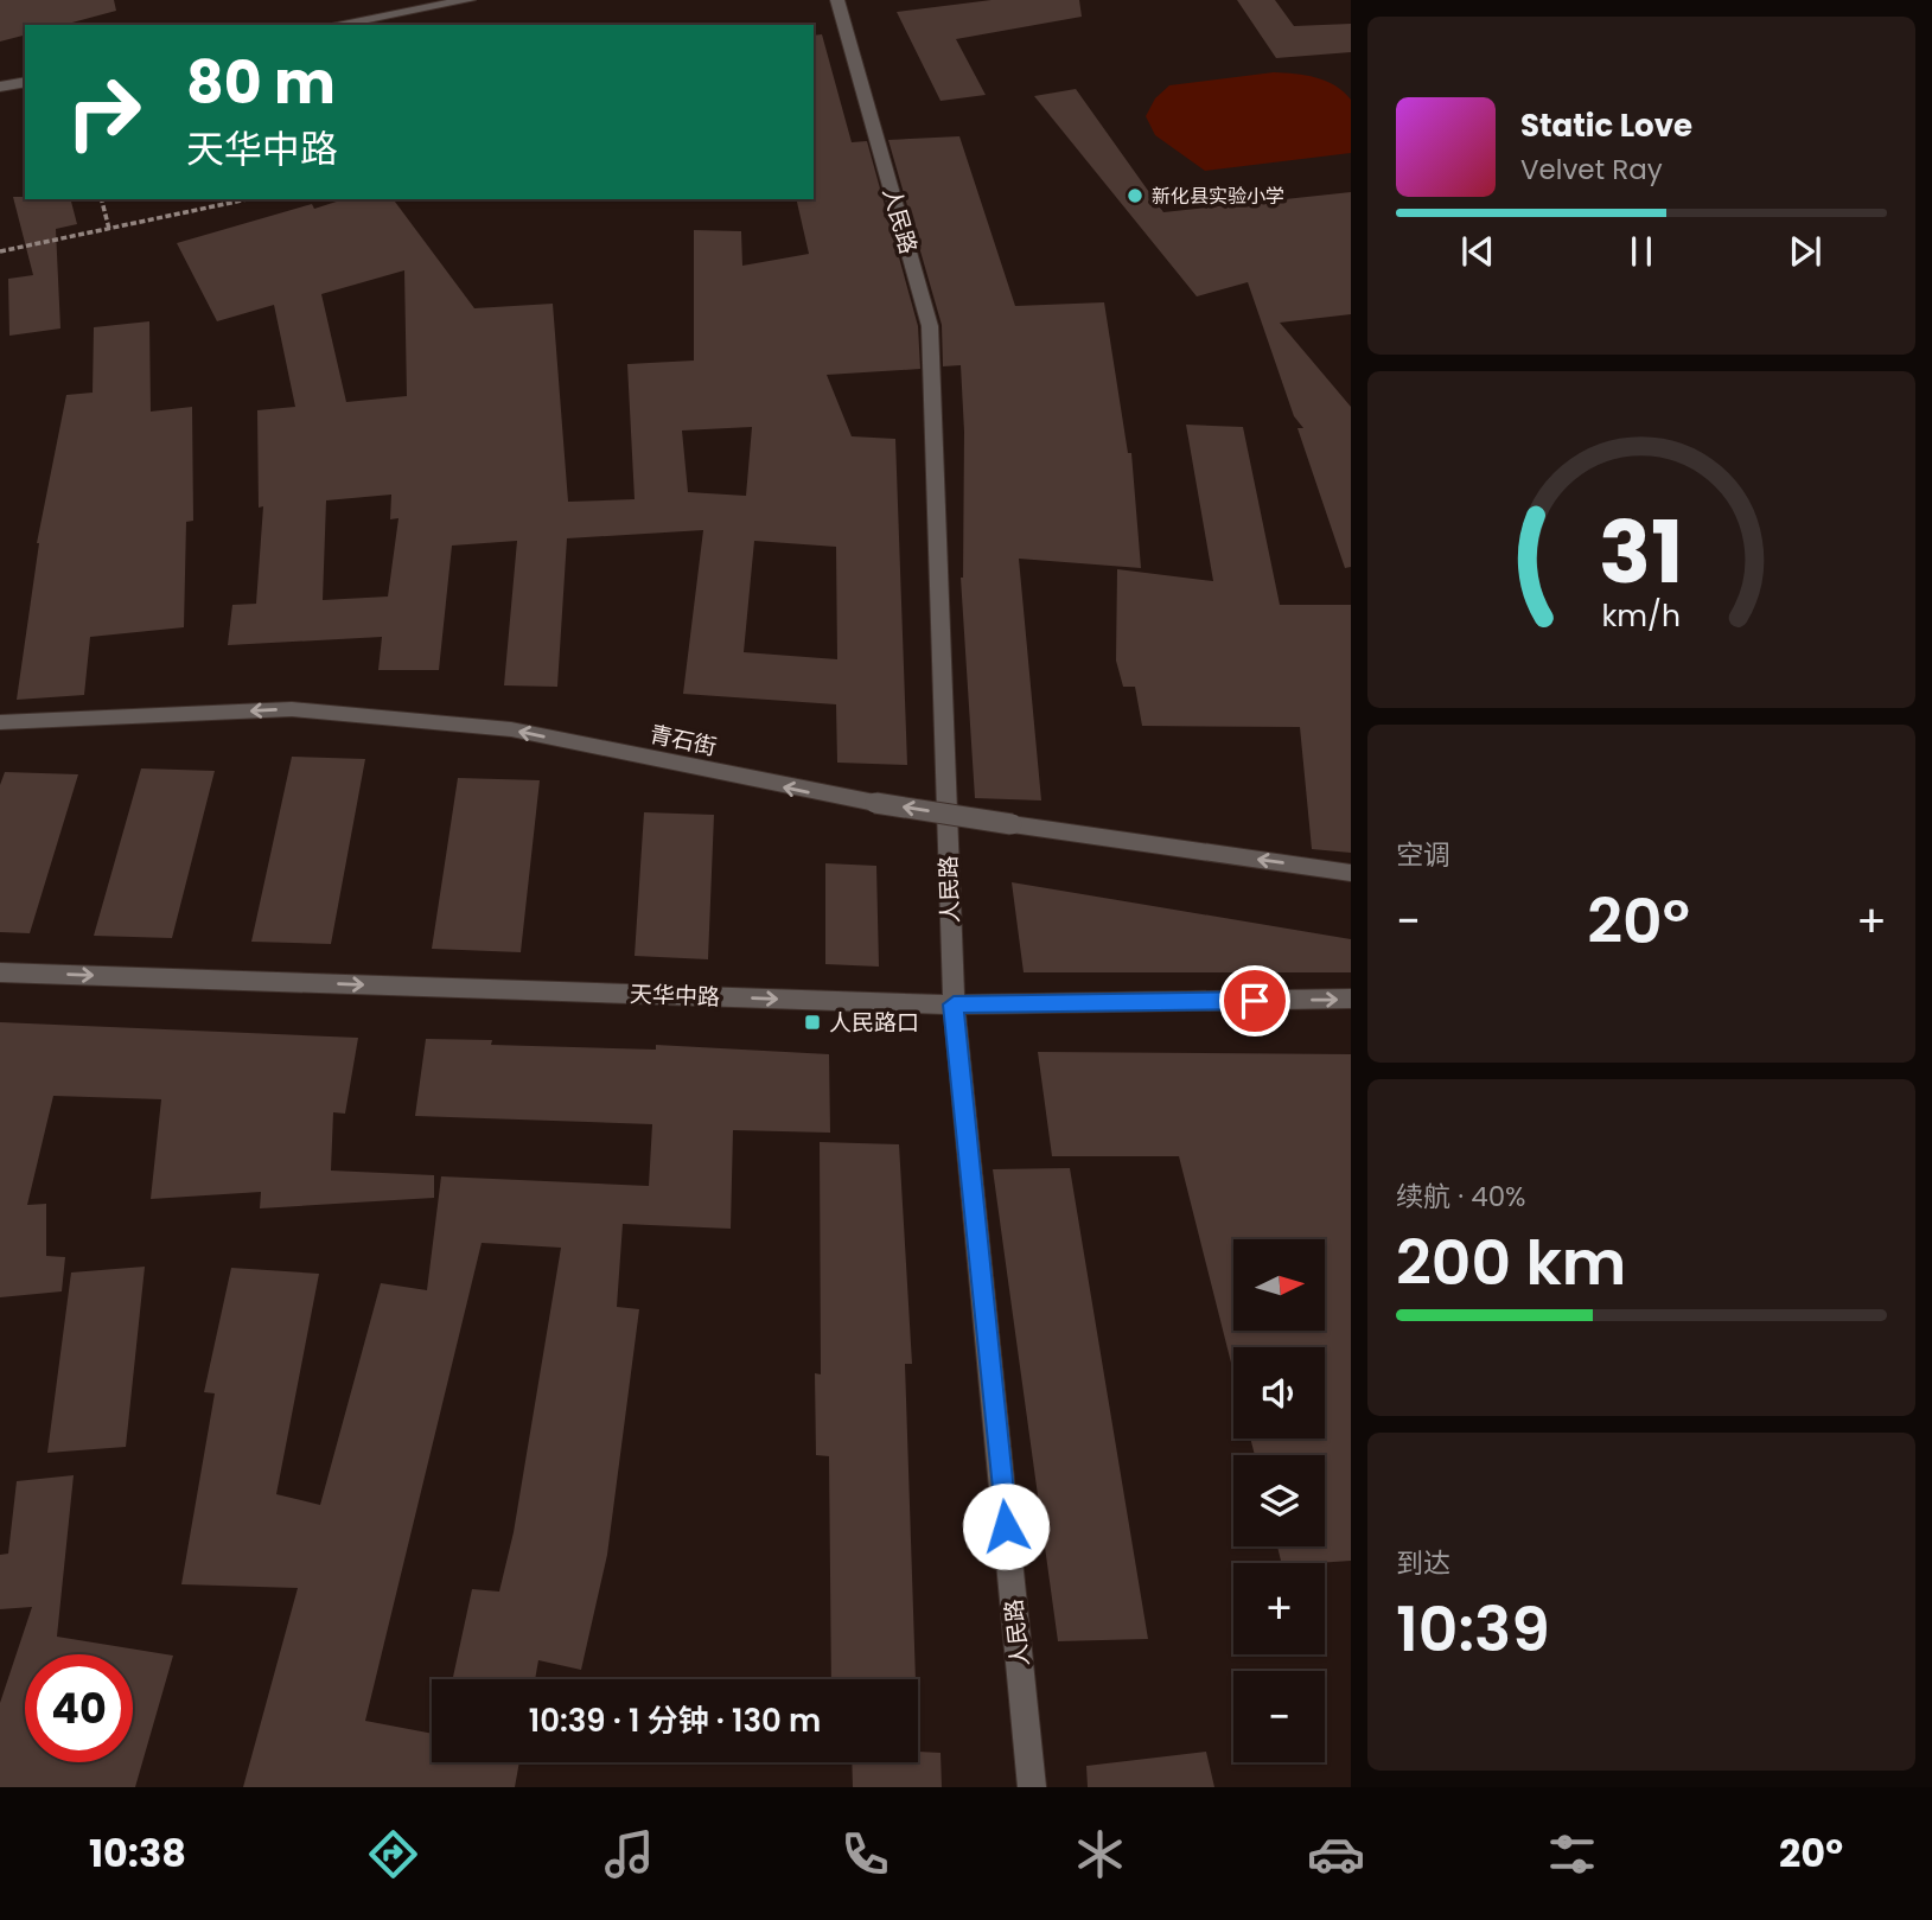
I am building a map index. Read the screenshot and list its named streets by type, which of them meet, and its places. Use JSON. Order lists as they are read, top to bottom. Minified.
{"streets":{"street":["人民路","青石街","天华中路"]},"crossings":[["人民路","天华中路"]],"one_way":["青石街","天华中路"],"places":{"other":["新化县实验小学"],"transit":["人民路口"]},"north":"right","page":{"turn":["80 m","天华中路"],"song":["Static Love","Velvet Ray"],"tile":["空调",["续航 · 40%","200 km"],["到达","10:39"]],"heat":["−","20°","+"],"map_buttons":["+","−"],"limit":"40","trip":"10:39 · 1 分钟 · 130 m","tabs":["10:38","20°"],"gauge":["31","km/h"]}}
